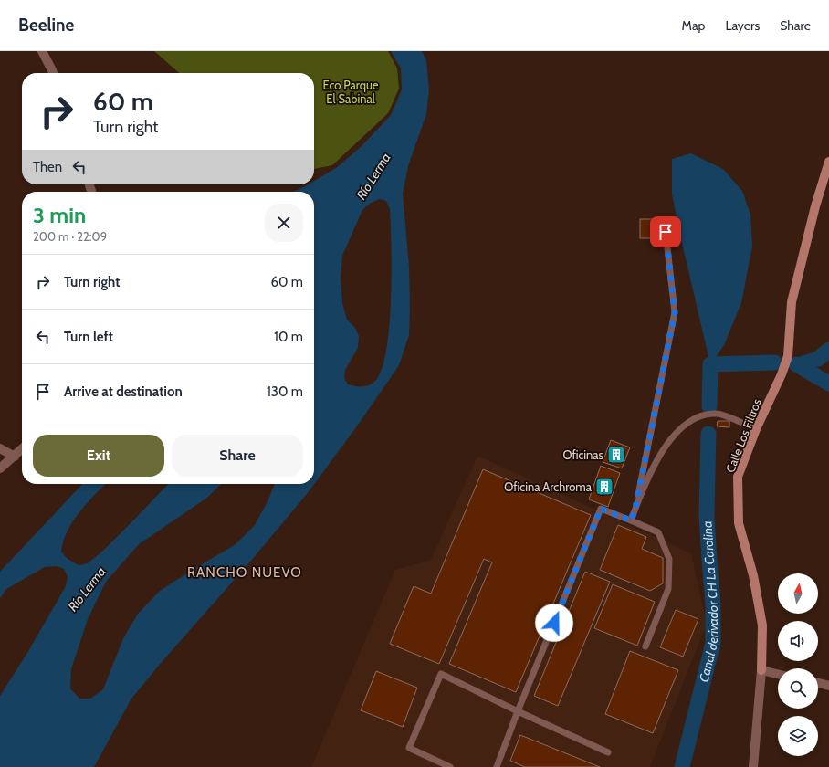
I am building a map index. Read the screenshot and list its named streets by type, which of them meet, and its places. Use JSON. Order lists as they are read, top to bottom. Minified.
{"streets":{"street":["Calle Los Filtros"]},"districts":["RANCHO NUEVO"],"water":["Río Lerma","Canal derivador CH La Carolina"],"parks":["Eco Parque El Sabinal"],"places":{"building":["Oficinas","Oficina Archroma"]},"north":"top","page":{"header":"Beeline","nav":["Map","Layers","Share"],"turn":["60 m","Turn right"],"then":"Then","heading":["3 min","200 m · 22:09"],"list":[{"name":"Turn right","value":"60 m"},{"name":"Turn left","value":"10 m"},{"name":"Arrive at destination","value":"130 m"}],"buttons":["Exit","Share"]}}
